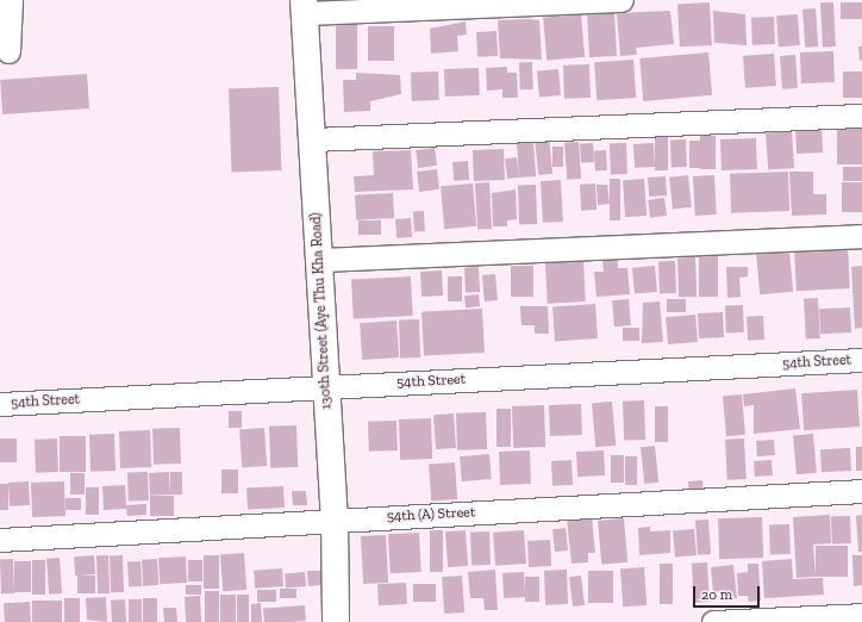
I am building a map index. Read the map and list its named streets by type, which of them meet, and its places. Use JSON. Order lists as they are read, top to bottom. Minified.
{"streets":{"street":["130th Street (Aye Thu Kha Road)","54th Street","54th (A) Street"]},"crossings":[["130th Street (Aye Thu Kha Road)","54th Street"],["130th Street (Aye Thu Kha Road)","54th (A) Street"]],"scale_bar":"20 m"}
